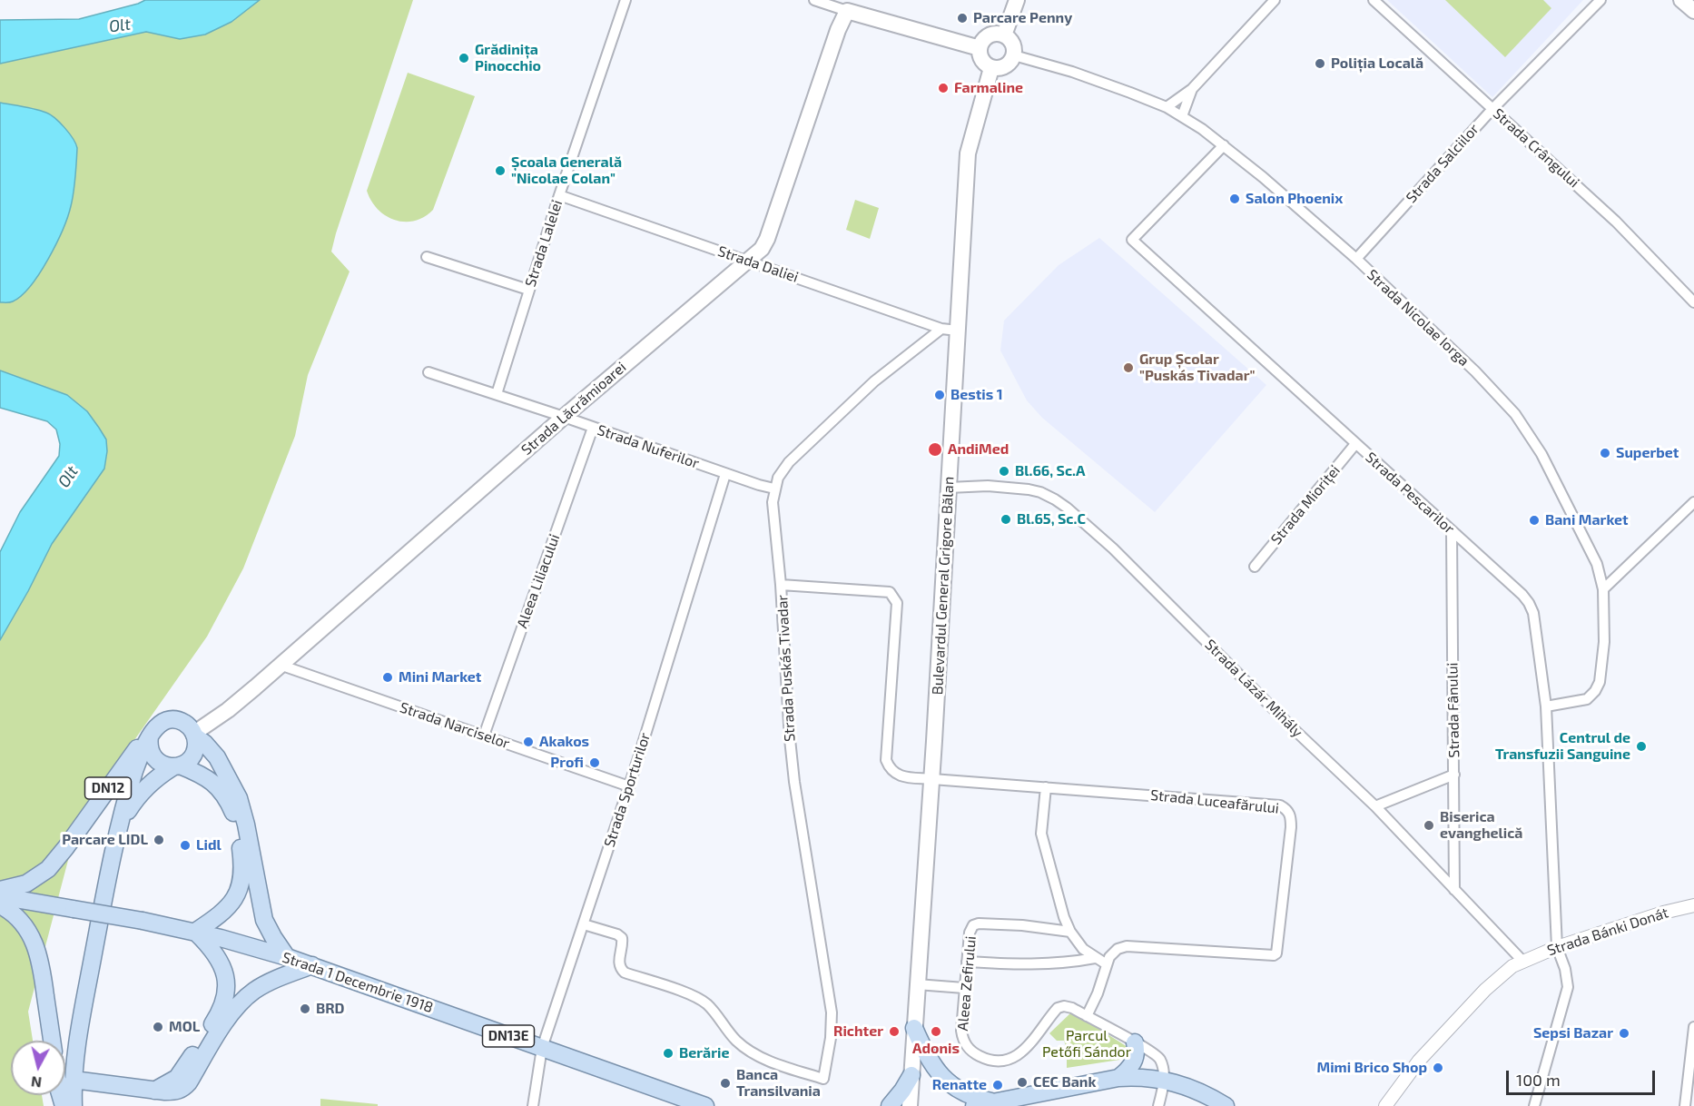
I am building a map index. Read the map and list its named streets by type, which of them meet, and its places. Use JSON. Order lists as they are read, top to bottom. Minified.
{"streets":{"main road":["Strada Lăcrămioarei","Bulevardul General Grigore Bălan","DN12","Strada 1 Decembrie 1918","DN13E"],"street":["Strada Crângului","Strada Salciilor","Strada Lalelei","Strada Daliei","Strada Nicolae Iorga","Strada Nuferilor","Strada Pescarilor","Strada Mioriței","Aleea Liliacului","Strada Puskás Tivadar","Strada Lázár Mihály","Strada Fânului","Strada Narciselor","Strada Sporturilor","Strada Luceafărului","Strada Bánki Donát","Aleea Zefirului"]},"crossings":[["Strada Crângului","Strada Salciilor"],["Strada Salciilor","Strada Nicolae Iorga"],["Strada Lalelei","Strada Daliei"],["Strada Lalelei","Strada Nuferilor"],["Strada Daliei","Strada Lăcrămioarei"],["Strada Daliei","Bulevardul General Grigore Bălan"],["Strada Daliei","Strada Puskás Tivadar"],["Strada Nicolae Iorga","Strada Pescarilor"],["Strada Nicolae Iorga","Bulevardul General Grigore Bălan"],["Strada Lăcrămioarei","Strada Nuferilor"],["Strada Lăcrămioarei","Strada Narciselor"],["Strada Lăcrămioarei","DN12"],["Strada Nuferilor","Aleea Liliacului"],["Strada Nuferilor","Strada Puskás Tivadar"],["Strada Nuferilor","Strada Sporturilor"],["Strada Pescarilor","Strada Mioriței"],["Strada Pescarilor","Strada Fânului"],["Strada Pescarilor","Strada Bánki Donát"],["Aleea Liliacului","Strada Narciselor"],["Bulevardul General Grigore Bălan","Strada Lázár Mihály"],["Bulevardul General Grigore Bălan","Strada Luceafărului"],["Strada Puskás Tivadar","Strada Sporturilor"],["Strada Puskás Tivadar","Strada Luceafărului"],["Strada Lázár Mihály","Strada Fânului"],["Strada Lázár Mihály","Strada Bánki Donát"],["Strada Narciselor","Strada Sporturilor"],["Strada Sporturilor","Strada 1 Decembrie 1918"],["Strada Luceafărului","Aleea Zefirului"]],"water":["Olt"],"parks":["Parcul Petőfi Sándor"],"places":["Parcare Penny","Grădinița Pinocchio","Poliția Locală","Farmaline","Școala Generală \"Nicolae Colan\"","Salon Phoenix","Grup Școlar \"Puskás Tivadar\"","Bestis 1","AndiMed","Superbet","Bl.66, Sc.A","Bl.65, Sc.C","Bani Market","Mini Market","Akakos","Centrul de Transfuzii Sanguine","Profi","Biserica evanghelică","Parcare LIDL","Lidl","BRD","MOL","Richter","Adonis","Sepsi Bazar","Berărie","Mimi Brico Shop","CEC Bank","Banca Transilvania","Renatte"],"scale_bar":"100 m","north":"bottom"}
